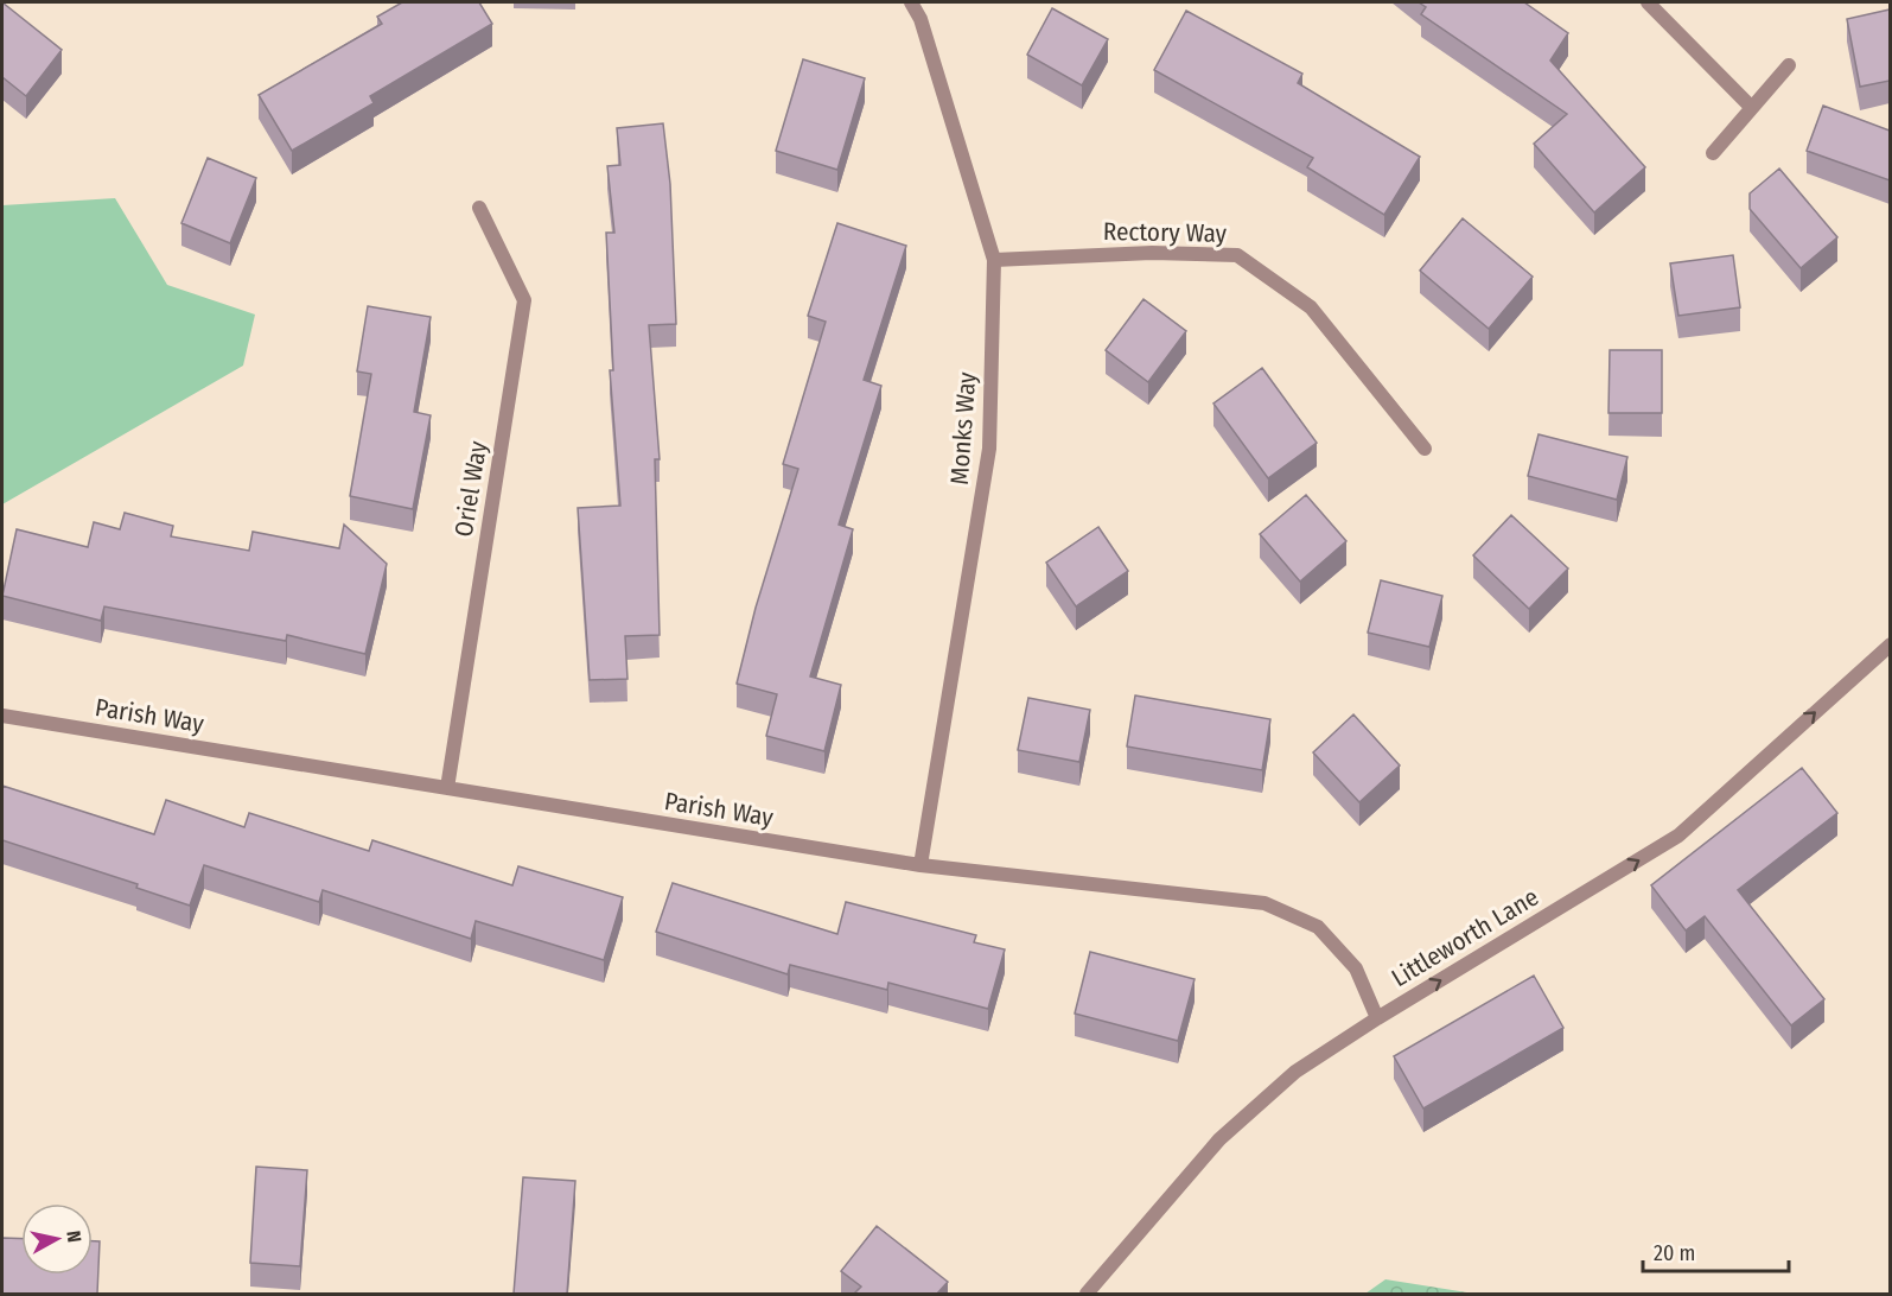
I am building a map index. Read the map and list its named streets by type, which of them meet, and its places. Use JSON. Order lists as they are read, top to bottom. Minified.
{"streets":{"street":["Rectory Way","Monks Way","Oriel Way","Parish Way","Littleworth Lane"]},"crossings":[["Rectory Way","Monks Way"],["Monks Way","Parish Way"],["Oriel Way","Parish Way"],["Parish Way","Littleworth Lane"]],"one_way":["Littleworth Lane"],"scale_bar":"20 m","north":"right"}
